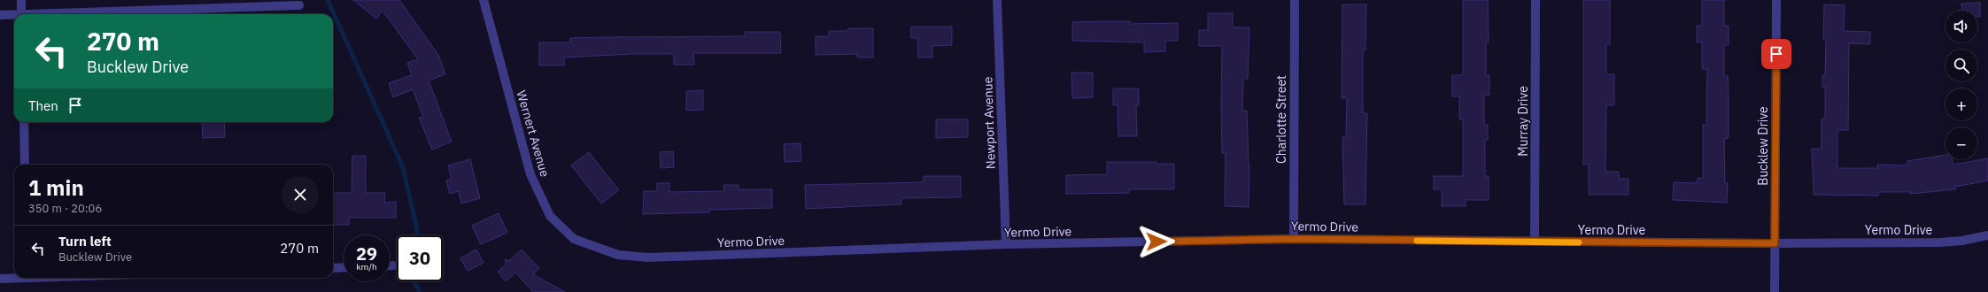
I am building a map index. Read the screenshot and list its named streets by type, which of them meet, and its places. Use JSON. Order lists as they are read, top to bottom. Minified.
{"streets":{"street":["Charlotte Street","Murray Drive","Newport Avenue","Wernert Avenue","Bucklew Drive","Yermo Drive"]},"crossings":[["Charlotte Street","Yermo Drive"],["Murray Drive","Yermo Drive"],["Newport Avenue","Yermo Drive"],["Wernert Avenue","Yermo Drive"],["Bucklew Drive","Yermo Drive"]],"page":{"map_buttons":["+","−"],"turn":["270 m","Bucklew Drive"],"then":"Then","heading":["1 min","350 m · 20:06"],"list":[{"name":"Turn left","note":"Bucklew Drive","value":"270 m"}],"speed":"29 km/h","limit":"30"}}
